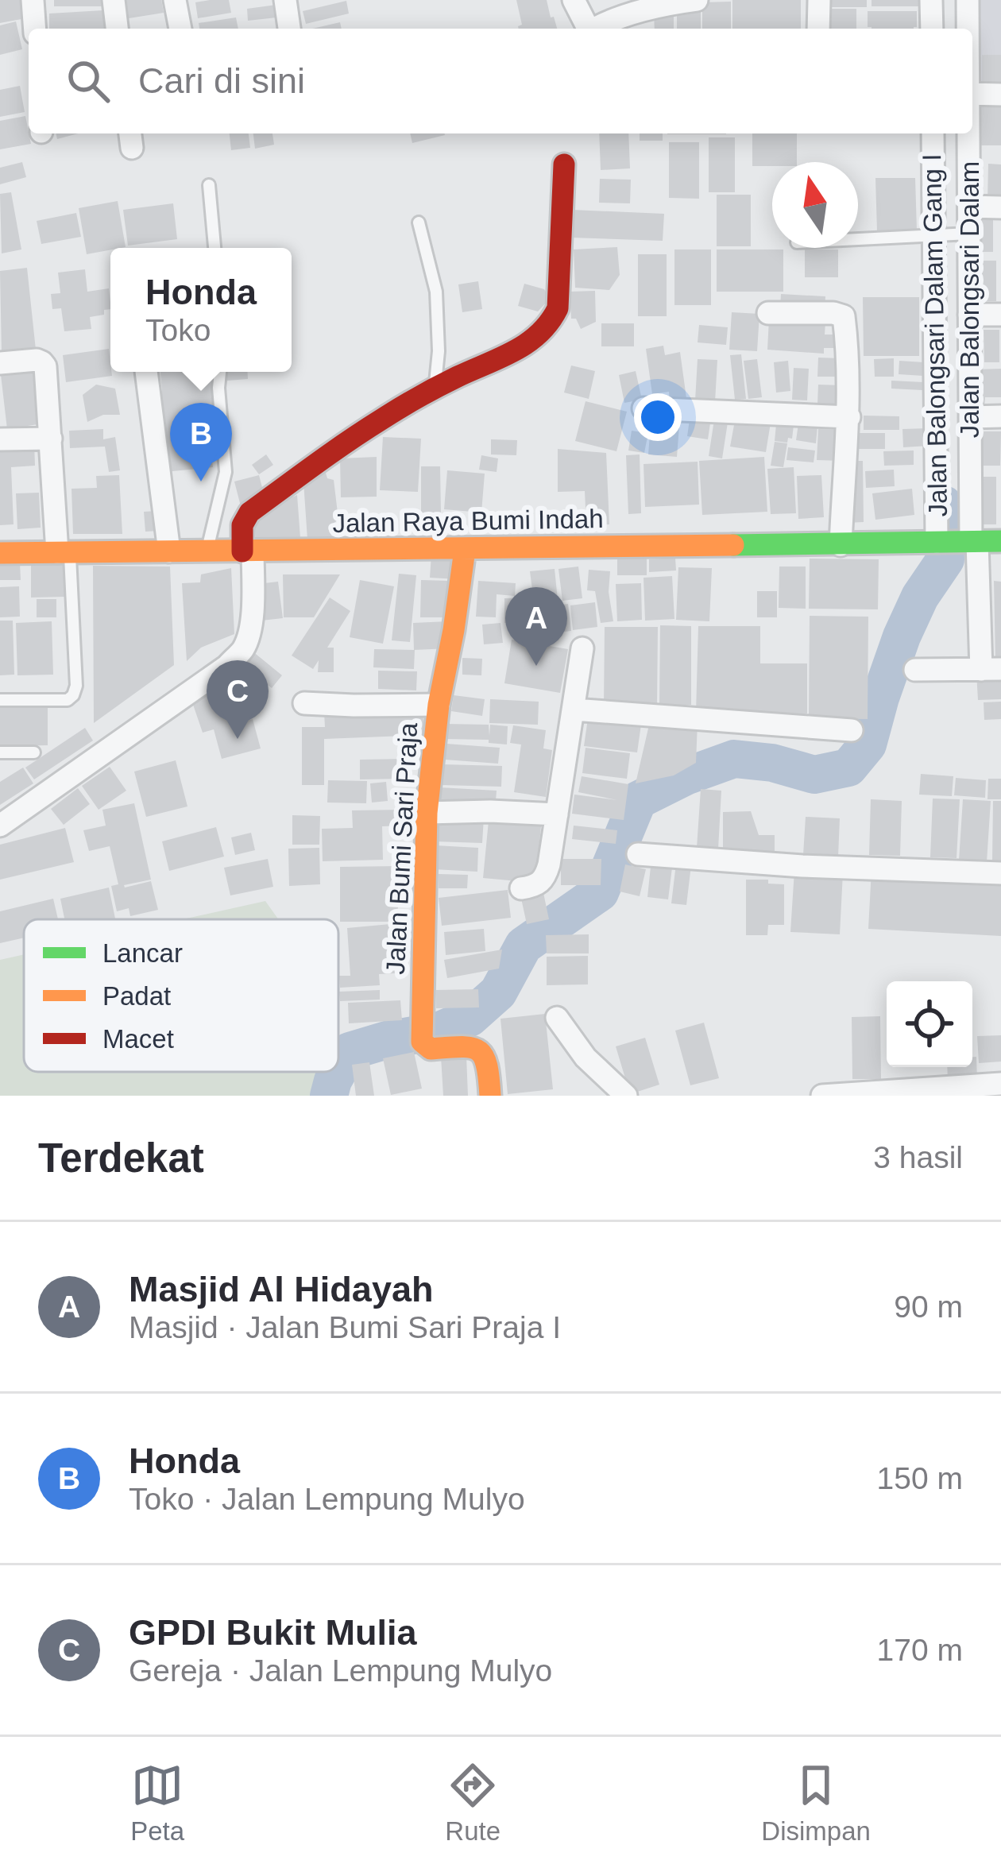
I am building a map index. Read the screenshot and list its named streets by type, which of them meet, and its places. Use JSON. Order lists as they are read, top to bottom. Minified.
{"streets":{"street":["Jalan Balongsari Dalam","Jalan Balongsari Dalam Gang I","Jalan Raya Bumi Indah","Jalan Bumi Sari Praja"]},"crossings":[["Jalan Balongsari Dalam","Jalan Balongsari Dalam Gang I"],["Jalan Balongsari Dalam","Jalan Raya Bumi Indah"],["Jalan Balongsari Dalam Gang I","Jalan Raya Bumi Indah"],["Jalan Raya Bumi Indah","Jalan Bumi Sari Praja"]],"legend":["Lancar","Padat","Macet"],"north":"top","page":{"search":"Cari di sini","popup":["Honda","Toko"],"pins":["B","A","C"],"heading":["Terdekat","3 hasil"],"list":[{"mark":"A","name":"Masjid Al Hidayah","note":"Masjid · Jalan Bumi Sari Praja I","value":"90 m"},{"mark":"B","name":"Honda","note":"Toko · Jalan Lempung Mulyo","value":"150 m"},{"mark":"C","name":"GPDI Bukit Mulia","note":"Gereja · Jalan Lempung Mulyo","value":"170 m"}],"nav":["Peta","Rute","Disimpan"]}}
